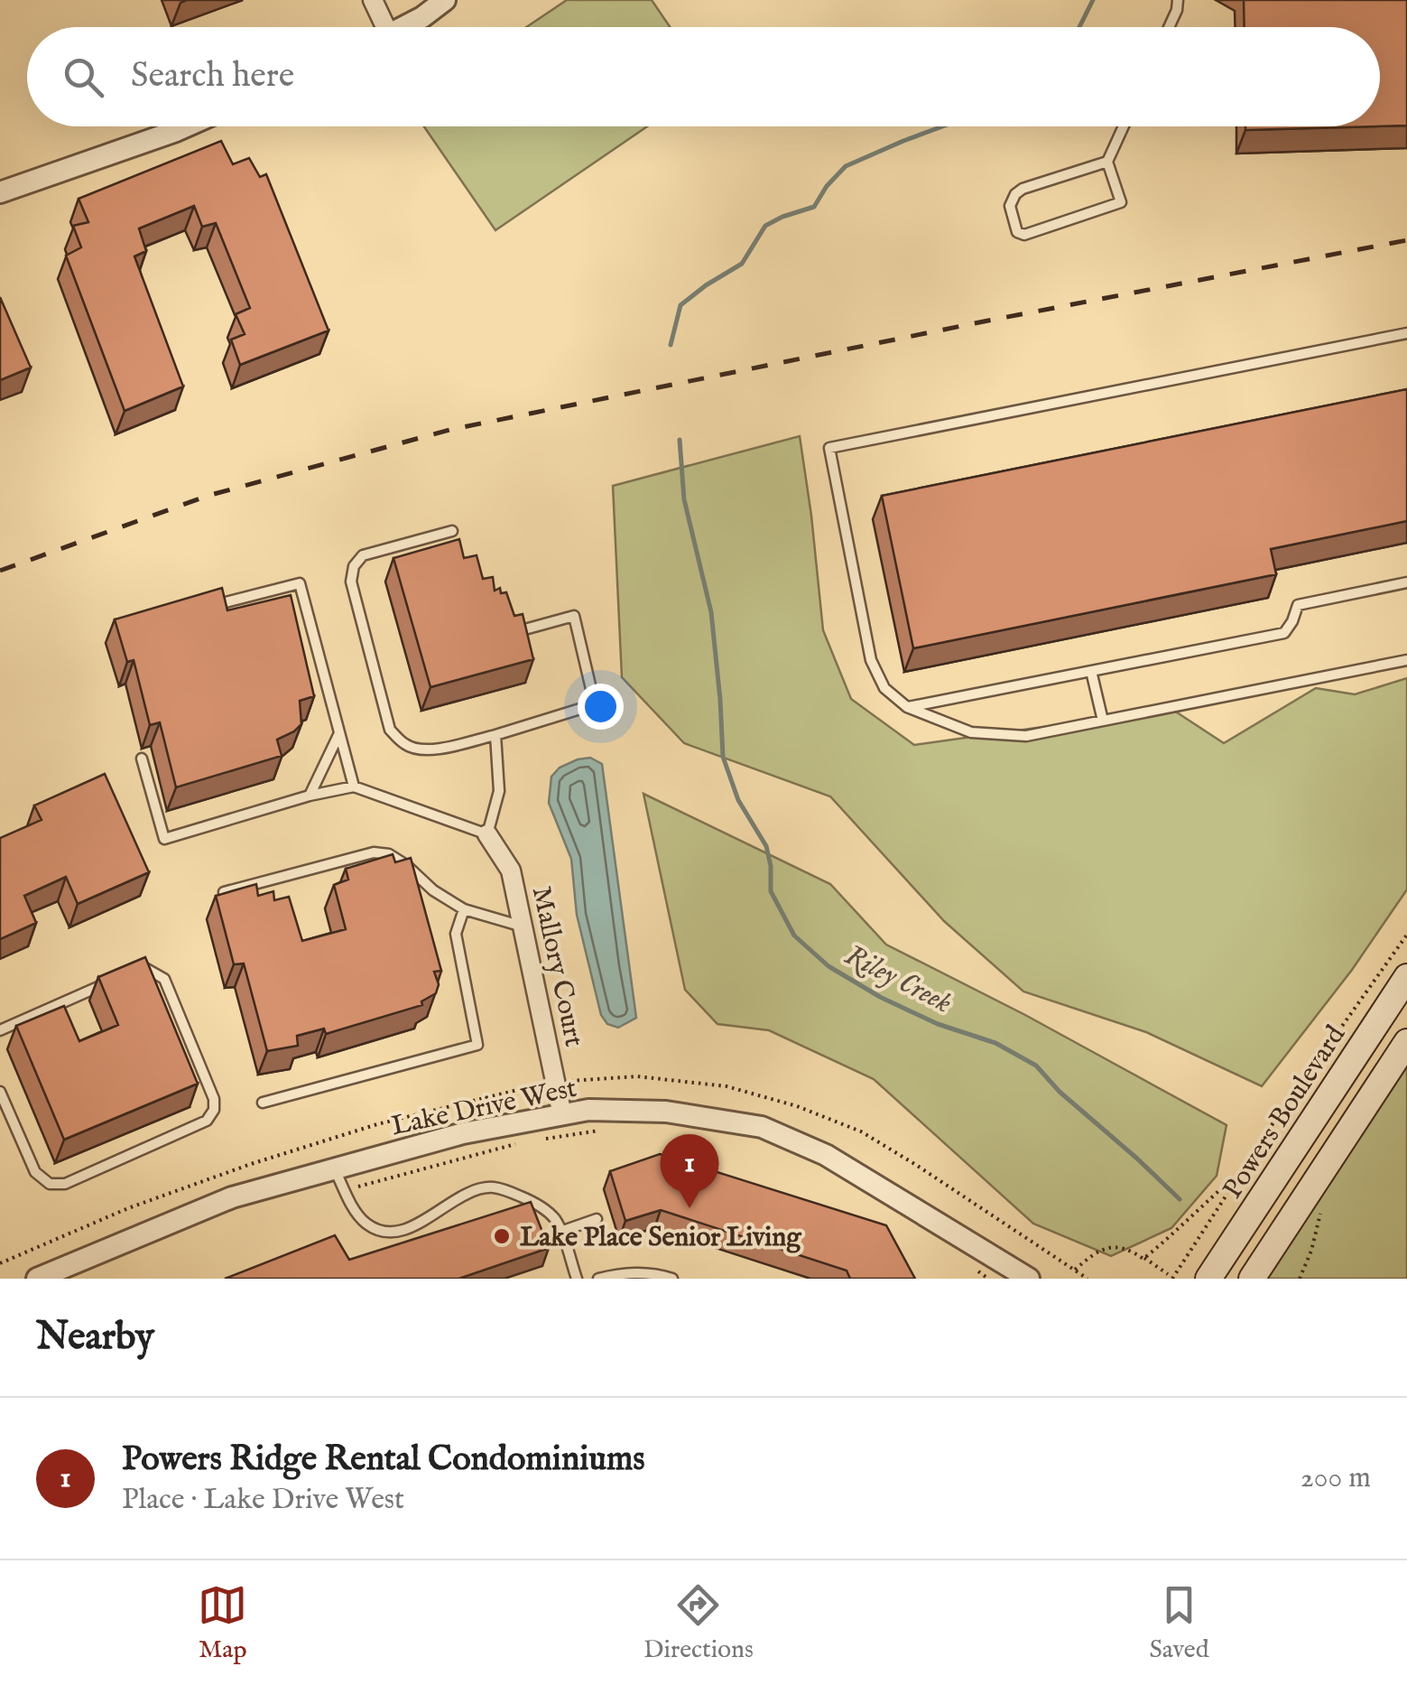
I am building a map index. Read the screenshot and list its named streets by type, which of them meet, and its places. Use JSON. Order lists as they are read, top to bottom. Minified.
{"streets":{"main road":["Powers Boulevard"],"street":["Mallory Court","Lake Drive West"]},"crossings":[["Mallory Court","Lake Drive West"]],"water":["Riley Creek"],"places":["Lake Place Senior Living"],"page":{"search":"Search here","pins":"1","heading":"Nearby","list":[{"mark":"1","name":"Powers Ridge Rental Condominiums","note":"Place · Lake Drive West","value":"200 m"}],"nav":["Map","Directions","Saved"]}}
